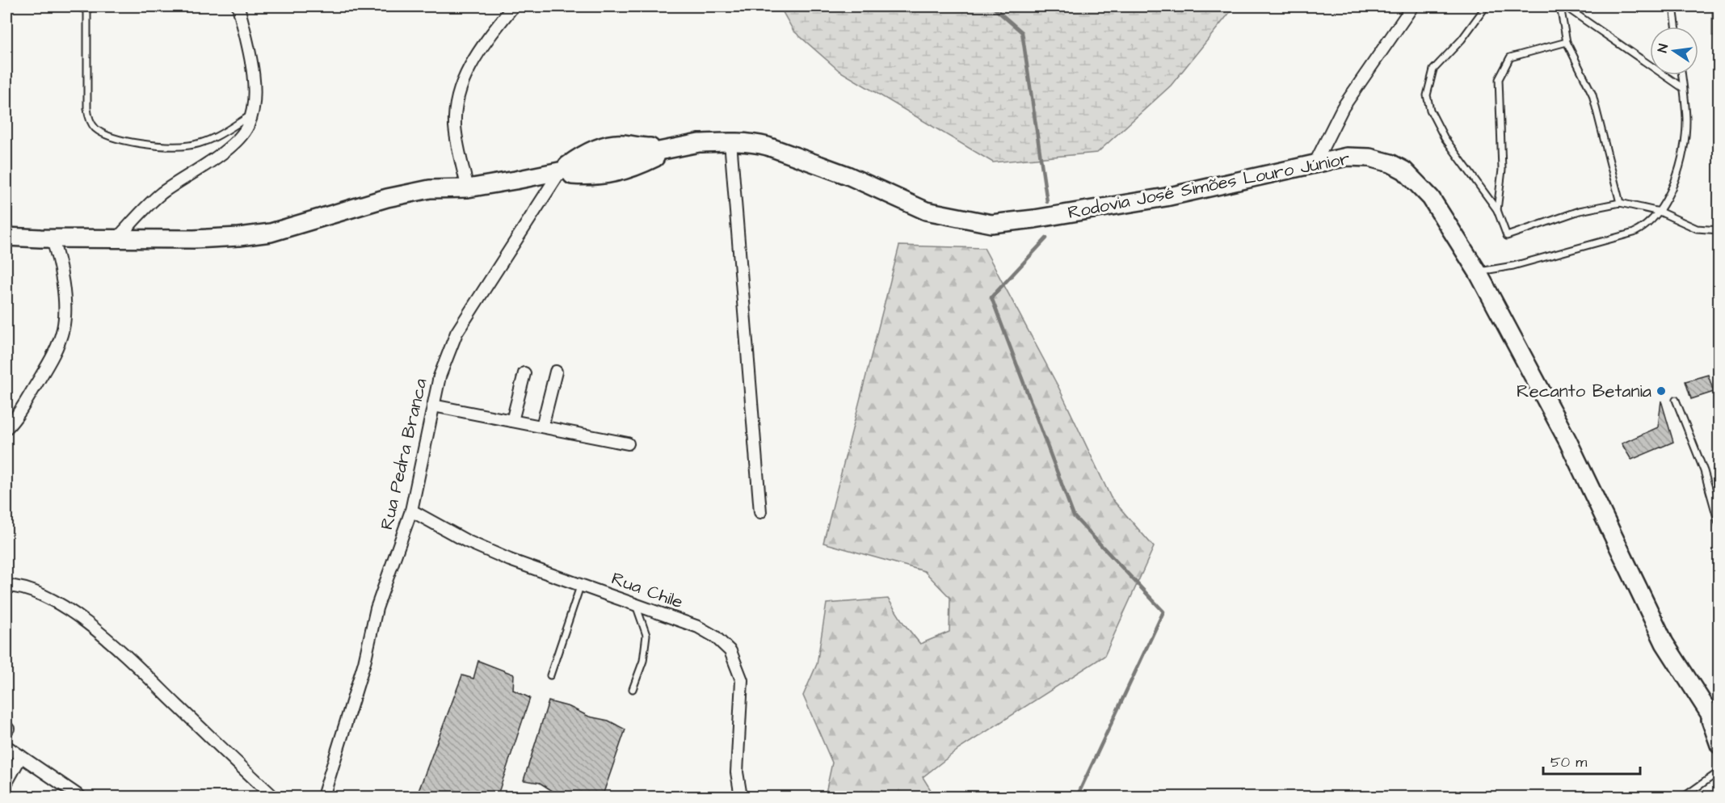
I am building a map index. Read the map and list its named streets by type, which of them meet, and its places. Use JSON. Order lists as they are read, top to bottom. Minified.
{"streets":{"main road":["Rodovia José Simões Louro Júnior"],"street":["Rua Pedra Branca","Rua Chile"]},"crossings":[["Rodovia José Simões Louro Júnior","Rua Pedra Branca"],["Rua Pedra Branca","Rua Chile"]],"places":["Recanto Betania"],"scale_bar":"50 m","north":"left"}
